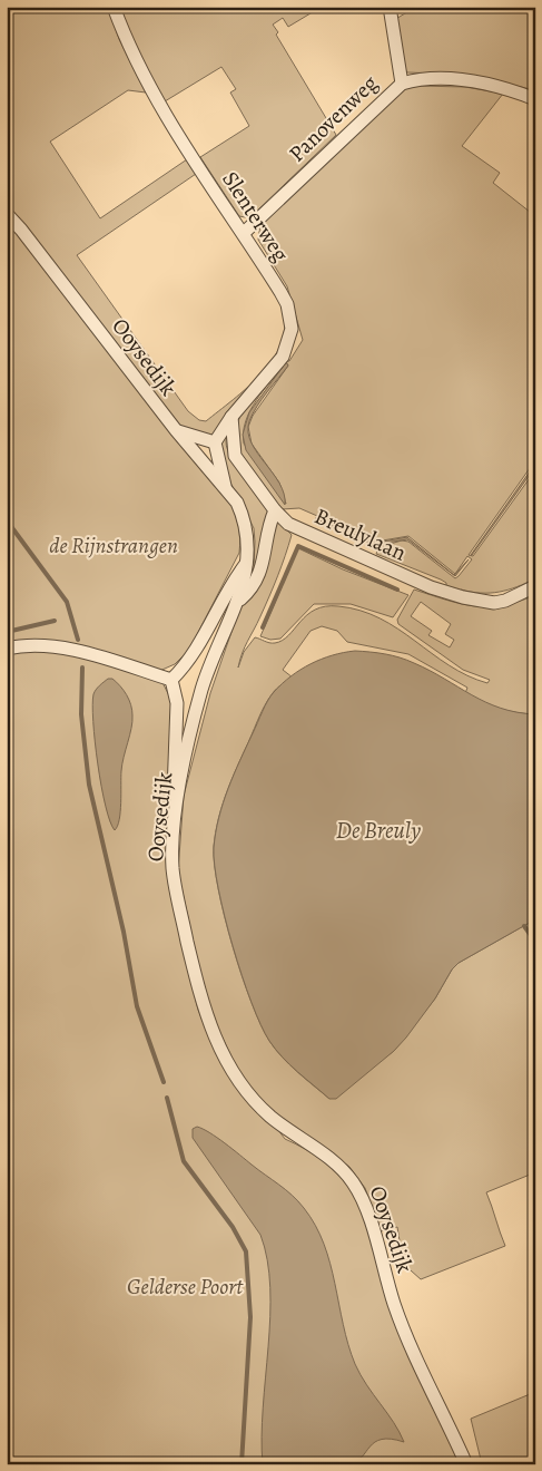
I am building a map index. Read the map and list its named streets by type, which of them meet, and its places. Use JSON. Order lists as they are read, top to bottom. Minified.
{"streets":{"street":["Panovenweg","Slenterweg","Ooysedijk","Breulylaan"]},"crossings":[["Panovenweg","Slenterweg"],["Slenterweg","Breulylaan"]],"water":["De Breuly"],"parks":["de Rijnstrangen","Gelderse Poort"]}
